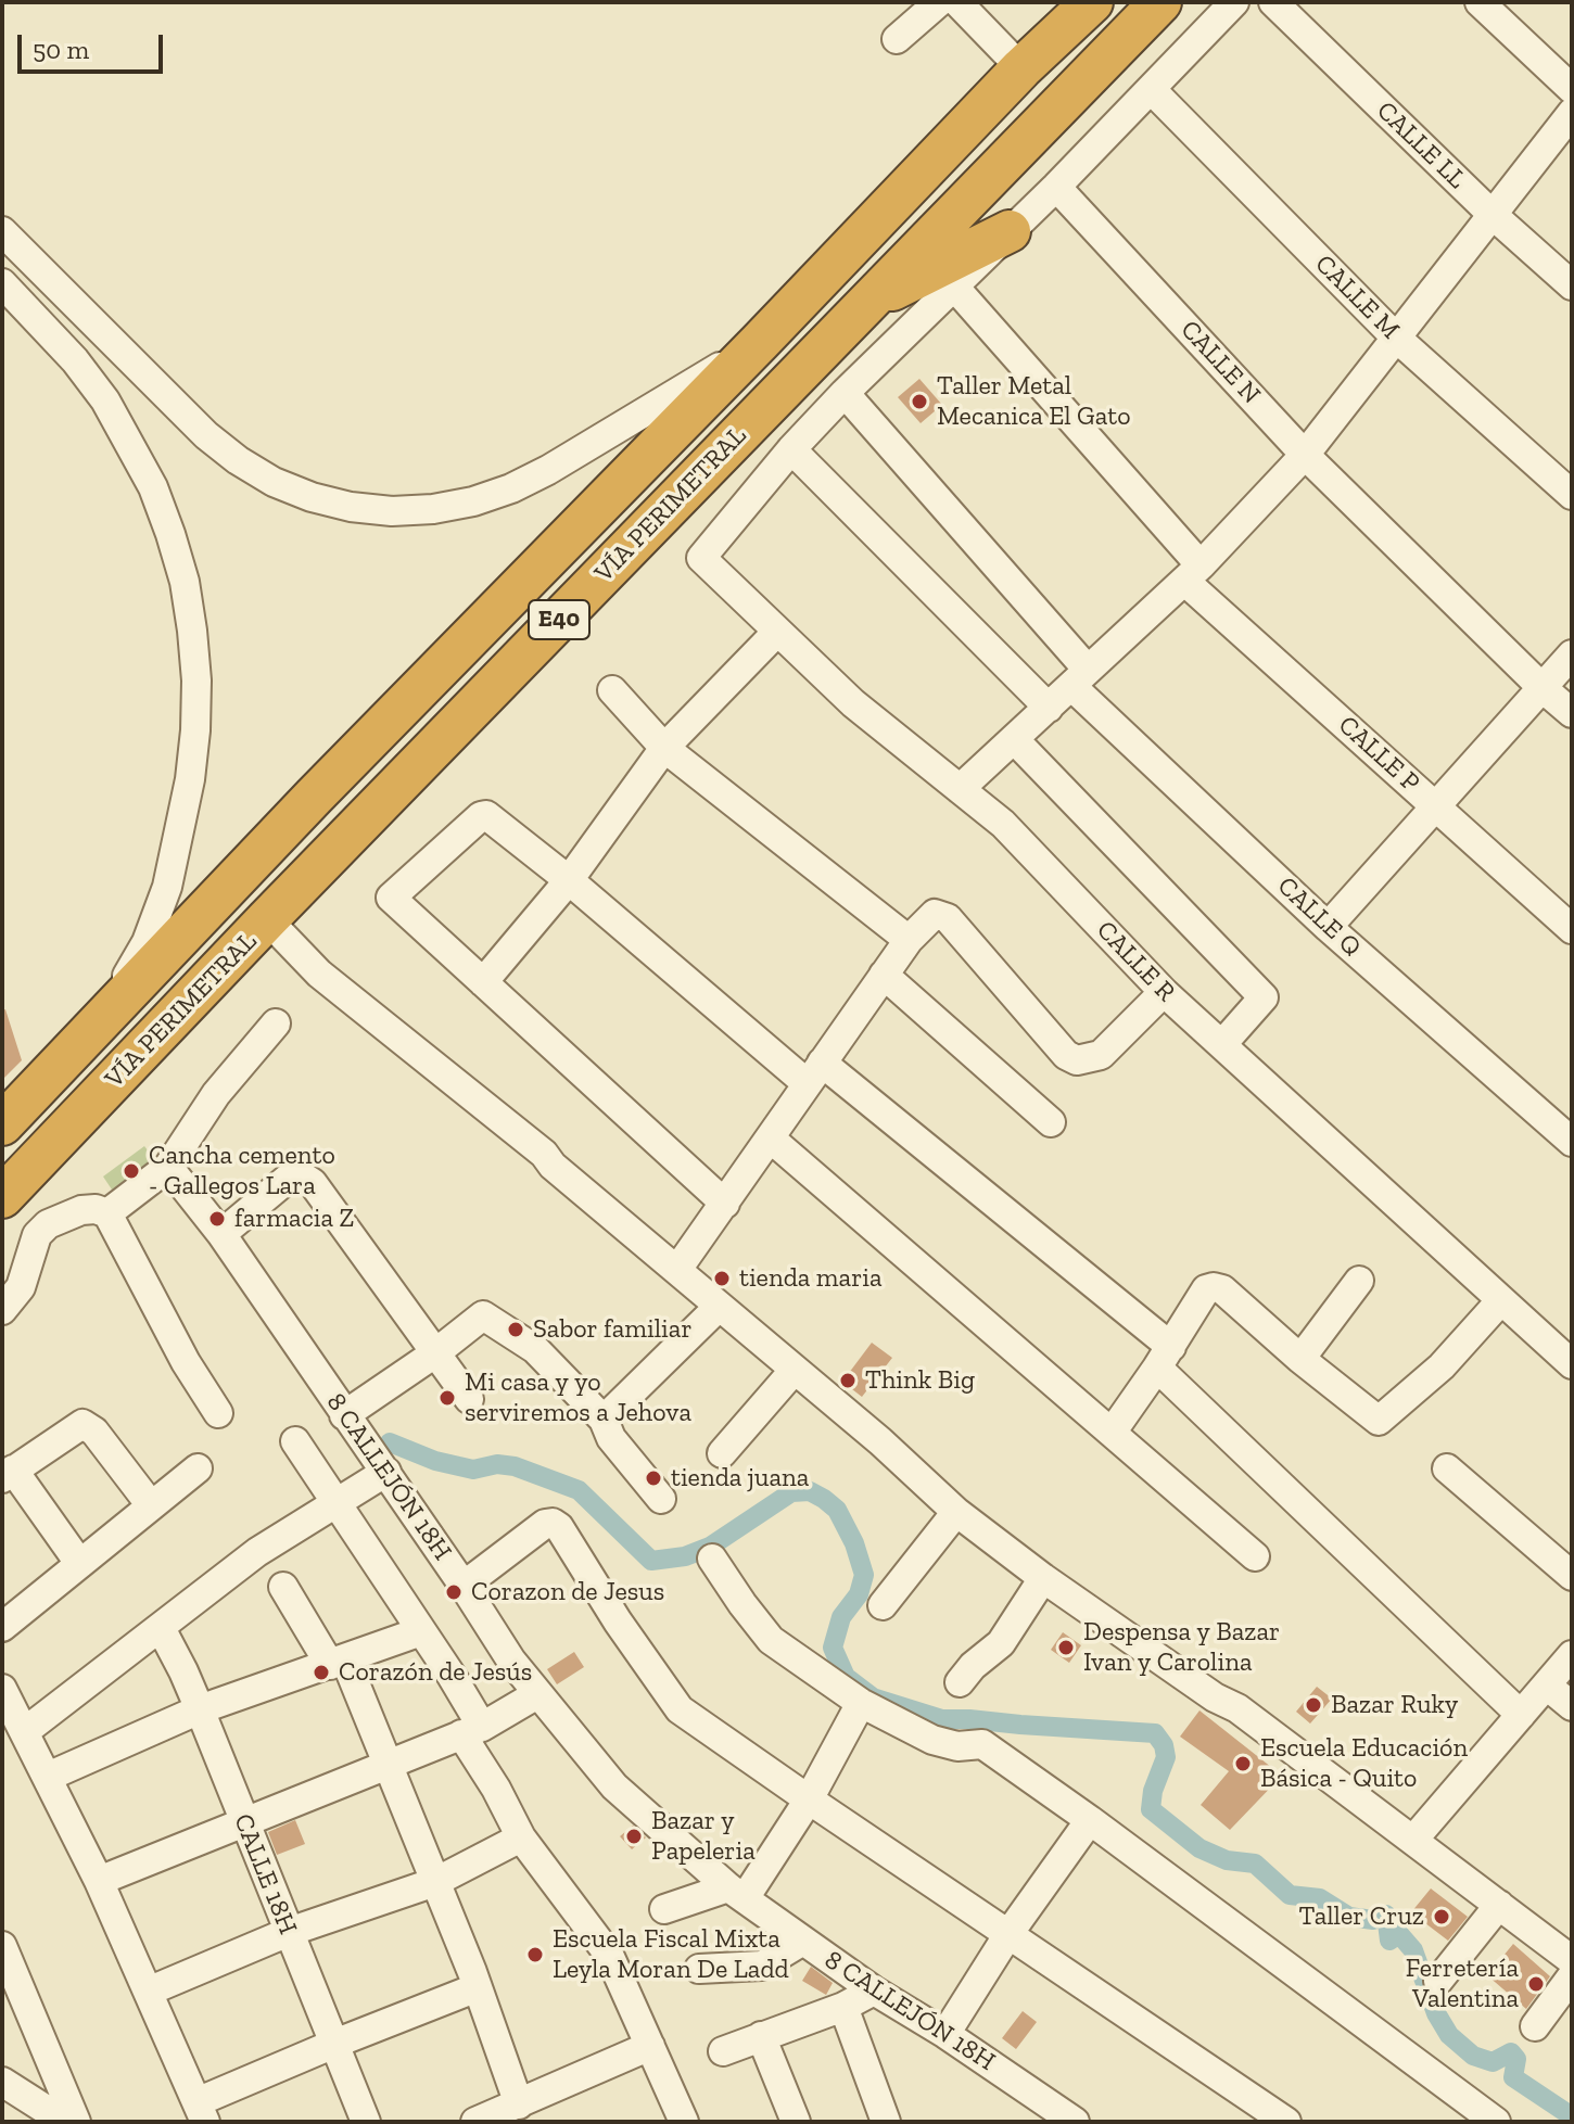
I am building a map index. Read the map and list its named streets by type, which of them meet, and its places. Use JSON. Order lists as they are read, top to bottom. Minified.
{"streets":{"highway":["VÍA PERIMETRAL","E40"],"street":["CALLE LL","CALLE M","CALLE N","CALLE P","CALLE Q","CALLE R","8 CALLEJÓN 18H","CALLE 18H"]},"places":["Taller Metal Mecanica El Gato","Cancha cemento - Gallegos Lara","farmacia Z","tienda maria","Sabor familiar","Think Big","Mi casa y yo serviremos a Jehova","tienda juana","Corazon de Jesus","Despensa y Bazar Ivan y Carolina","Corazón de Jesús","Bazar Ruky","Escuela Educación Básica - Quito","Bazar y Papeleria","Taller Cruz","Escuela Fiscal Mixta Leyla Moran De Ladd","Ferretería Valentina"],"scale_bar":"50 m"}
